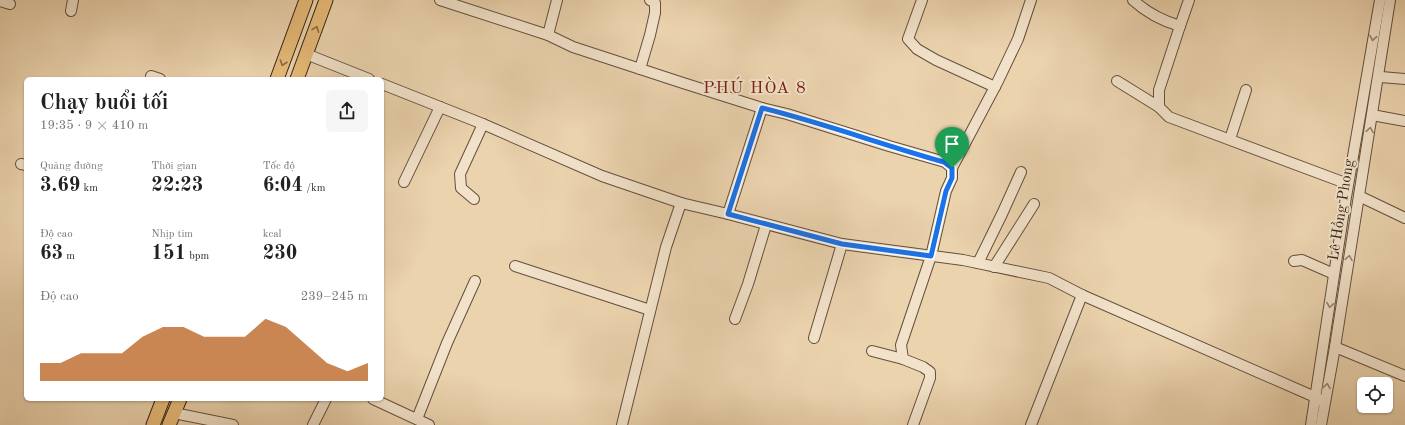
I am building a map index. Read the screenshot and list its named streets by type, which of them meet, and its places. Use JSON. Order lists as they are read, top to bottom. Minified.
{"streets":{"street":["Lê Hồng Phong"]},"districts":["PHÚ HÒA 8"],"page":{"heading":["Chạy buổi tối","19:35 · 9 × 410 m"],"stats":[["Quãng đường","3.69 km"],["Thời gian","22:23"],["Tốc độ","6:04 /km"],["Độ cao","63 m"],["Nhịp tim","151 bpm"],["kcal","230"]],"chart":["Độ cao","239–245 m"]}}
